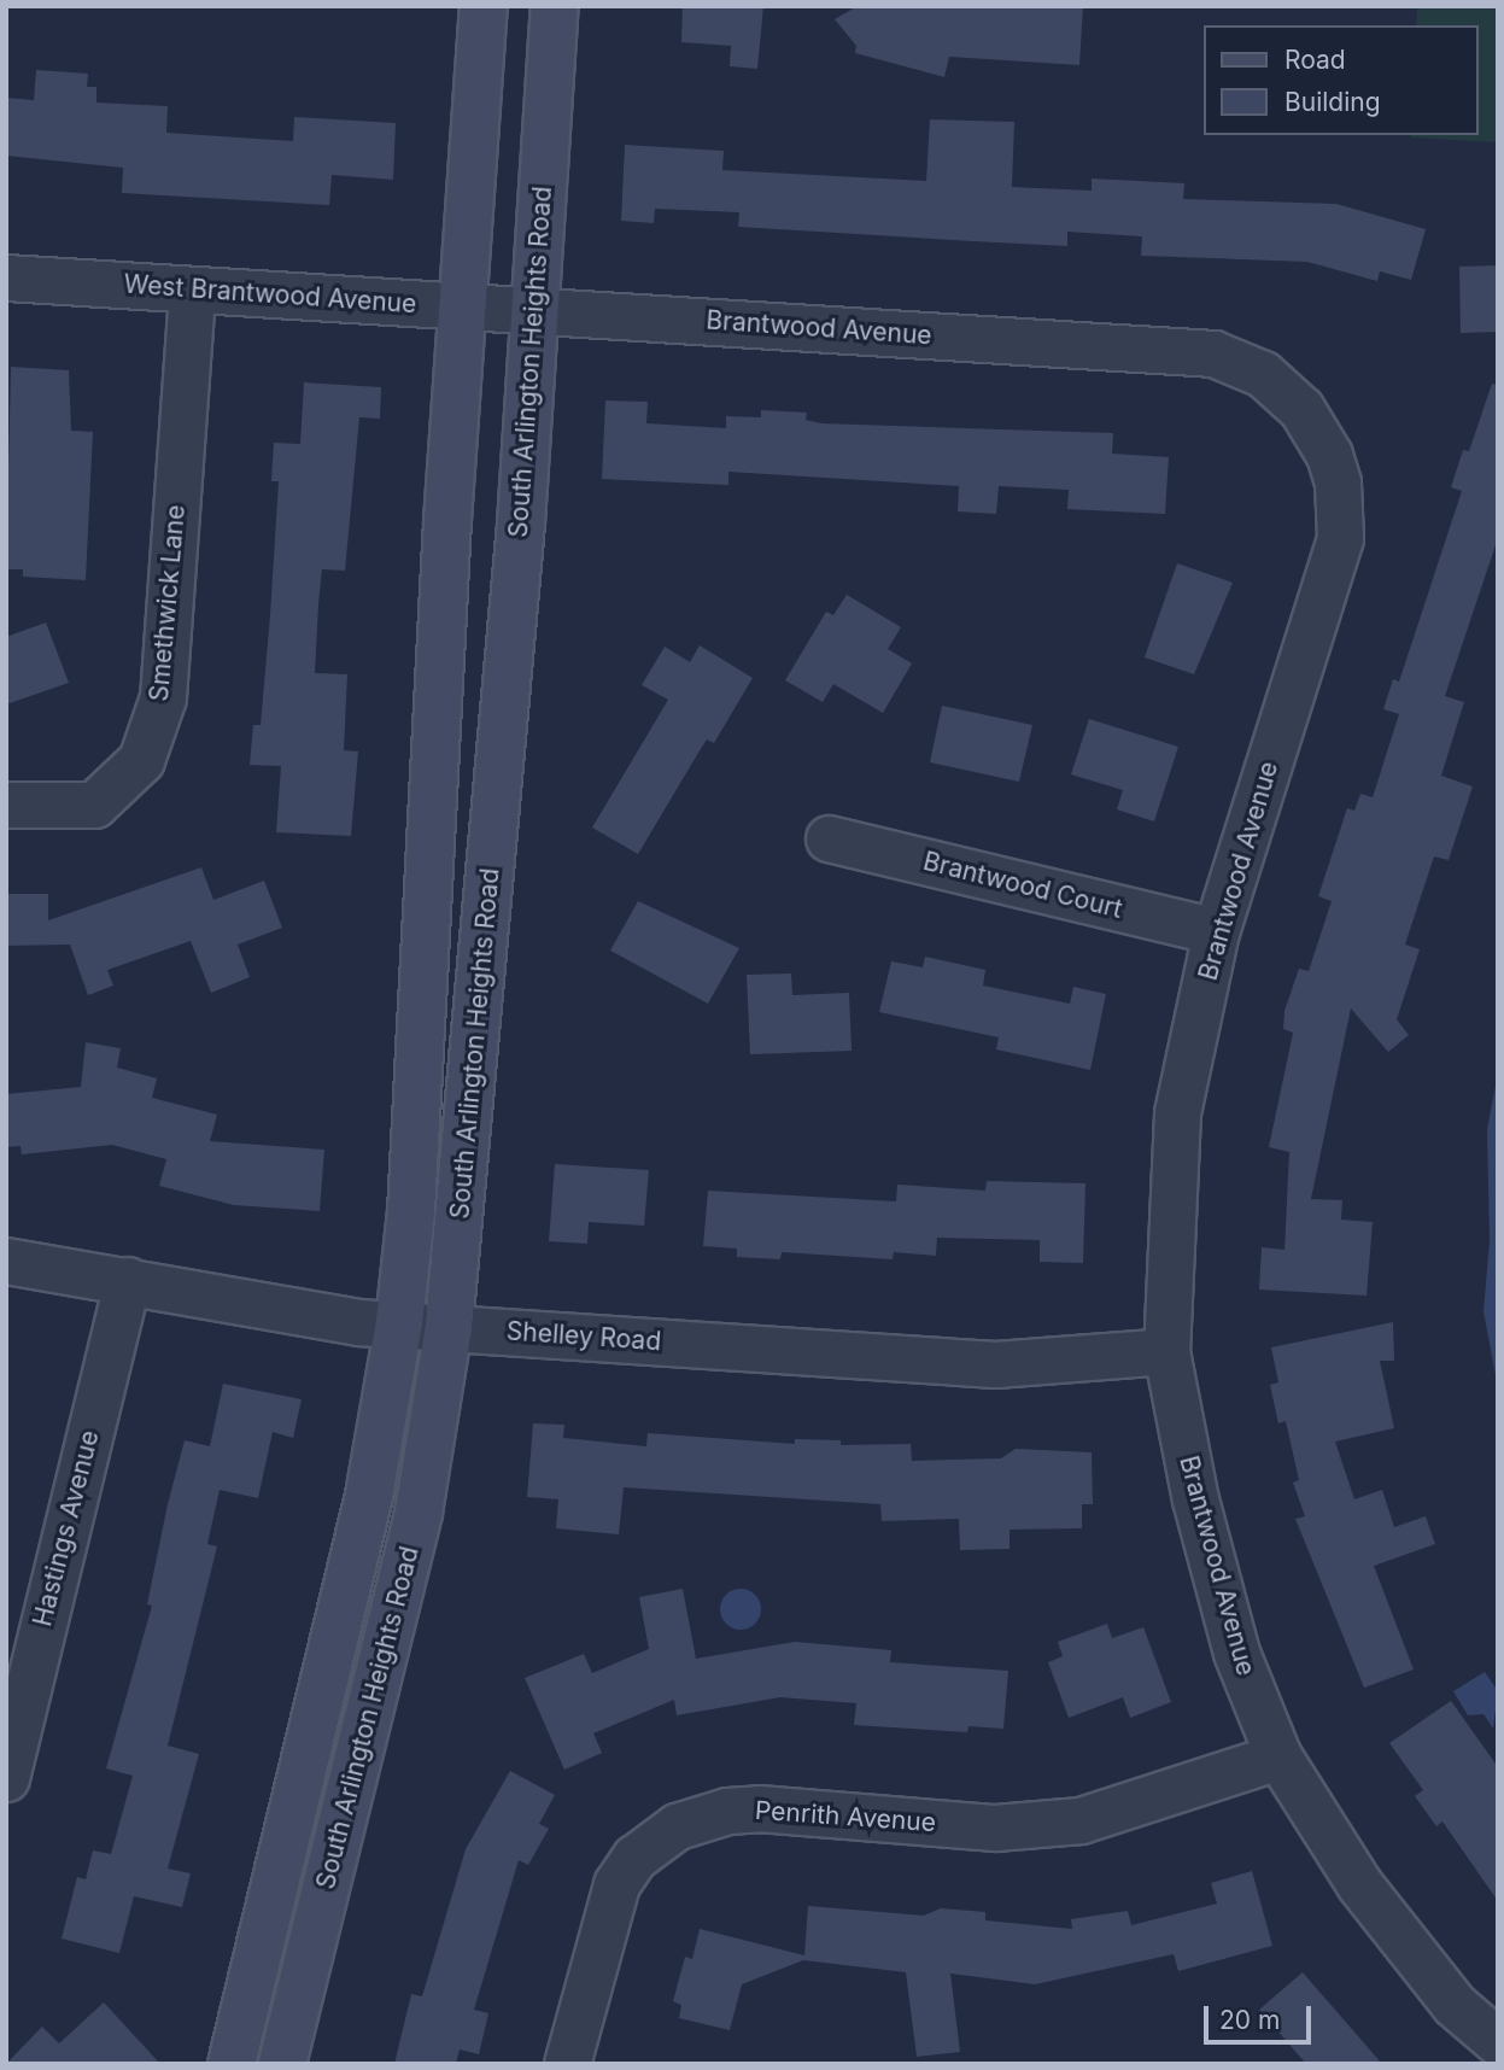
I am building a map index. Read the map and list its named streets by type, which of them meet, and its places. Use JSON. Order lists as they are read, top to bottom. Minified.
{"streets":{"main road":["South Arlington Heights Road"],"street":["West Brantwood Avenue","Brantwood Avenue","Smethwick Lane","Brantwood Court","Shelley Road","Hastings Avenue","Penrith Avenue"]},"crossings":[["West Brantwood Avenue","Brantwood Avenue"],["West Brantwood Avenue","South Arlington Heights Road"],["West Brantwood Avenue","Smethwick Lane"],["Brantwood Avenue","South Arlington Heights Road"],["Brantwood Avenue","Brantwood Court"],["Brantwood Avenue","Shelley Road"],["Brantwood Avenue","Penrith Avenue"],["South Arlington Heights Road","Shelley Road"],["Shelley Road","Hastings Avenue"]],"legend":["Road","Building"],"scale_bar":"20 m"}
